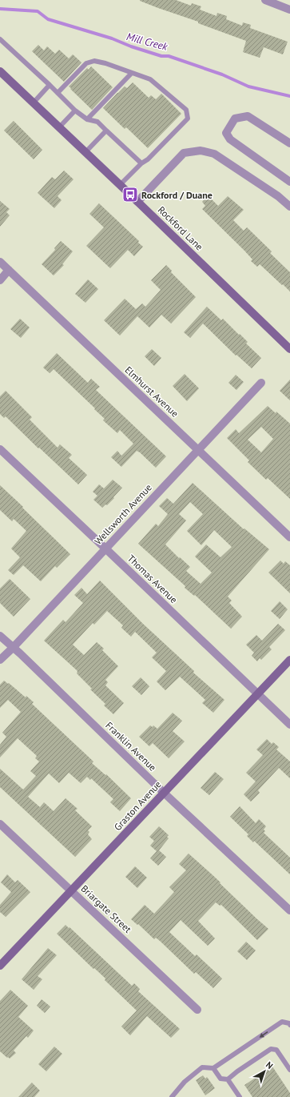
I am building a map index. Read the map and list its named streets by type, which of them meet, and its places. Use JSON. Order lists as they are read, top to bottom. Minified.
{"streets":{"street":["Rockford Lane","Elmhurst Avenue","Wellsworth Avenue","Thomas Avenue","Franklin Avenue","Graston Avenue","Briargate Street"]},"crossings":[["Elmhurst Avenue","Wellsworth Avenue"],["Wellsworth Avenue","Thomas Avenue"],["Wellsworth Avenue","Franklin Avenue"],["Thomas Avenue","Graston Avenue"],["Franklin Avenue","Graston Avenue"],["Graston Avenue","Briargate Street"]],"water":["Mill Creek"],"places":{"bus stop":["Rockford / Duane"]},"north":"top right"}
